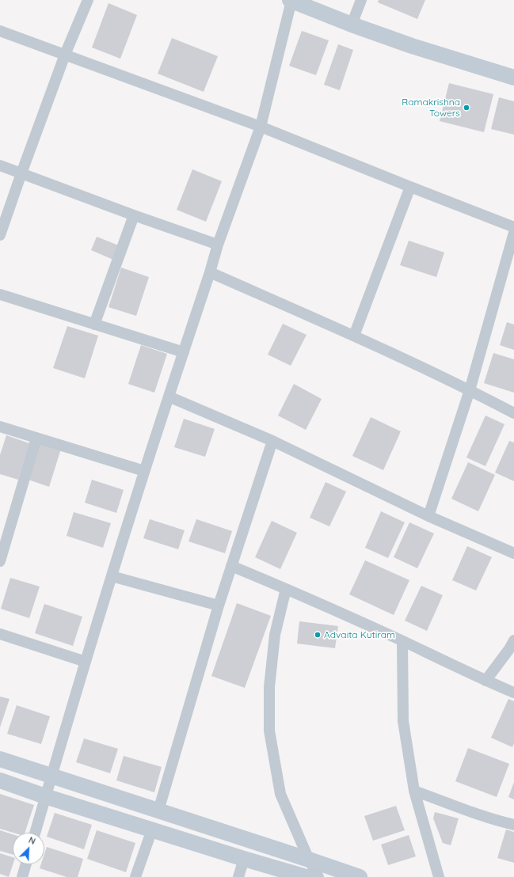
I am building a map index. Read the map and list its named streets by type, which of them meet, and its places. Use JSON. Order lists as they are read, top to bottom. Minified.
{"places":["Ramakrishna Towers","Advaita Kutiram"],"north":"top right"}
